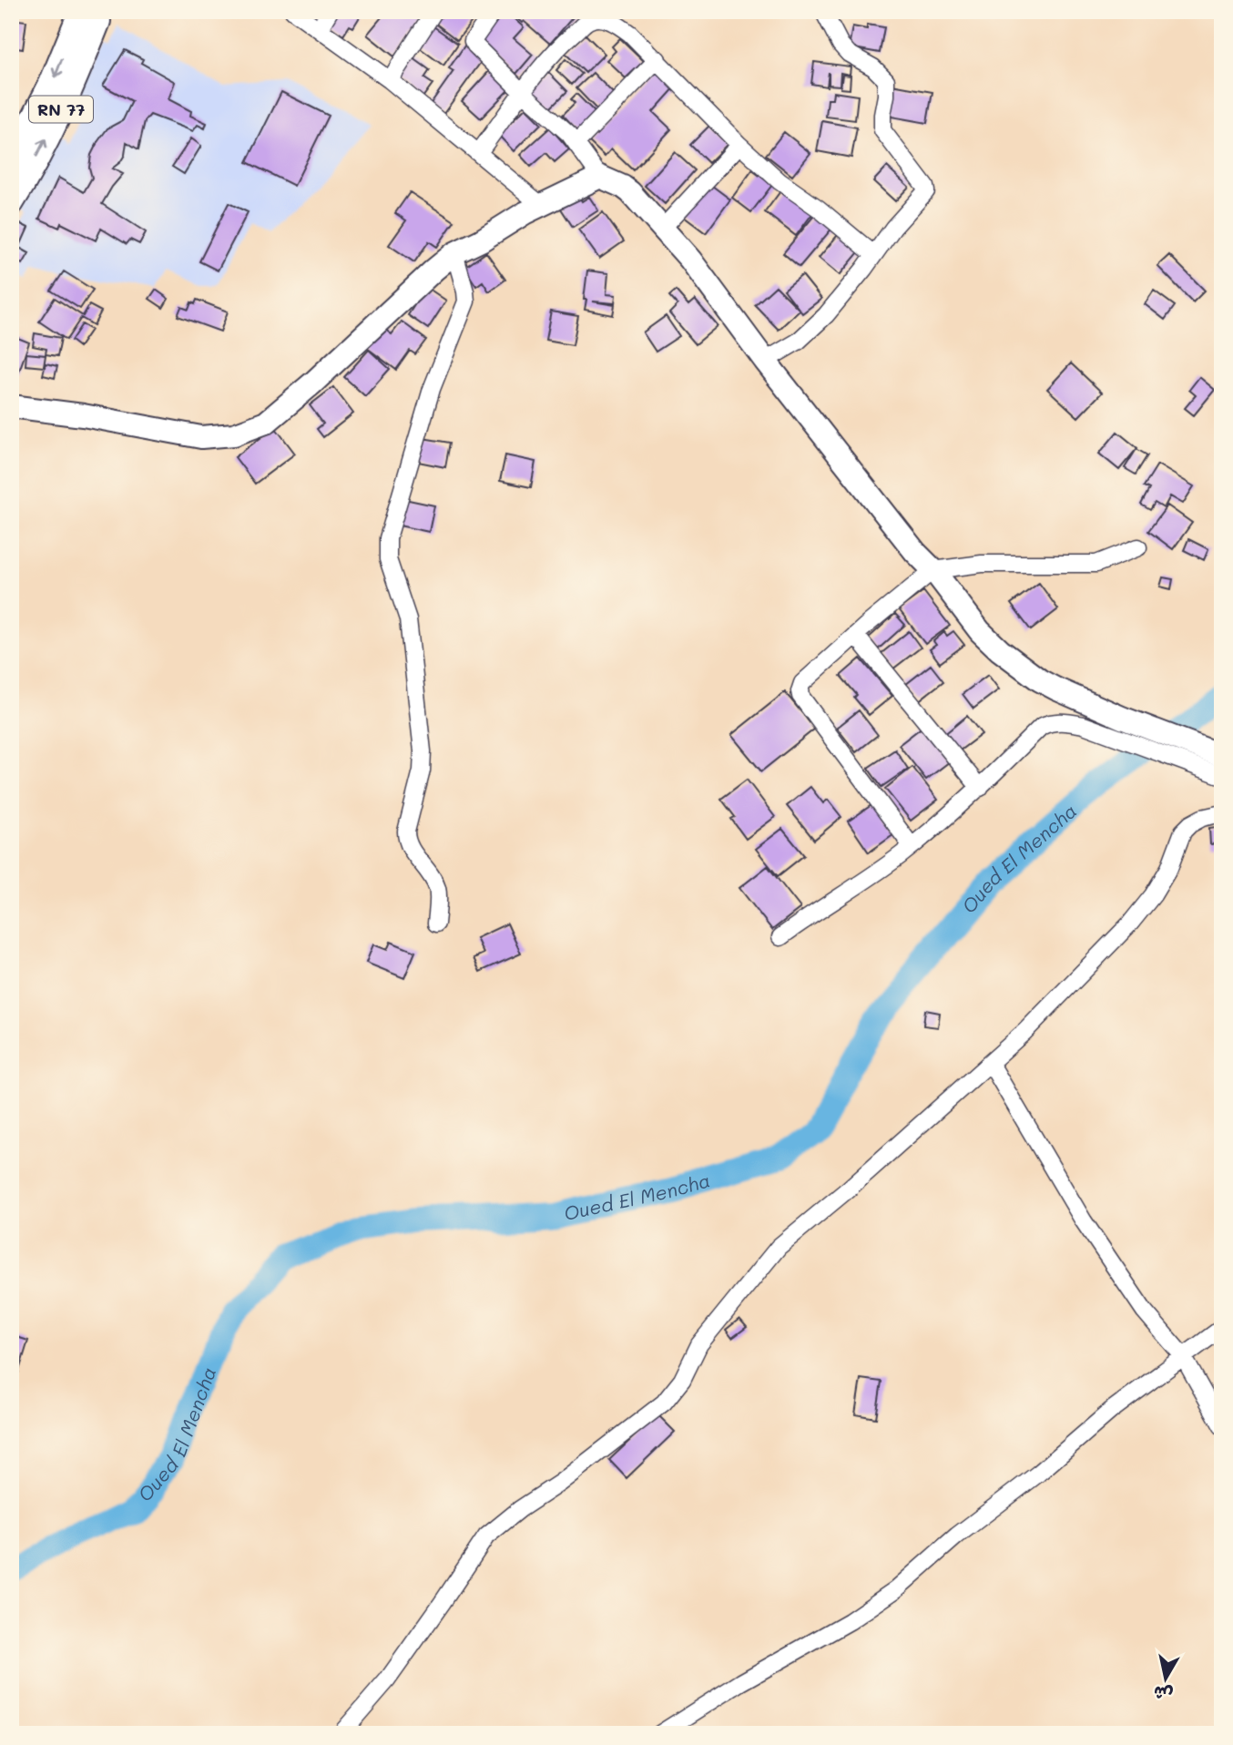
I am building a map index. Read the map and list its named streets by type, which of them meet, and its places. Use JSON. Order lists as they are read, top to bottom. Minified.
{"streets":{"main road":["RN 77"]},"water":["Oued El Mencha"],"north":"bottom"}
